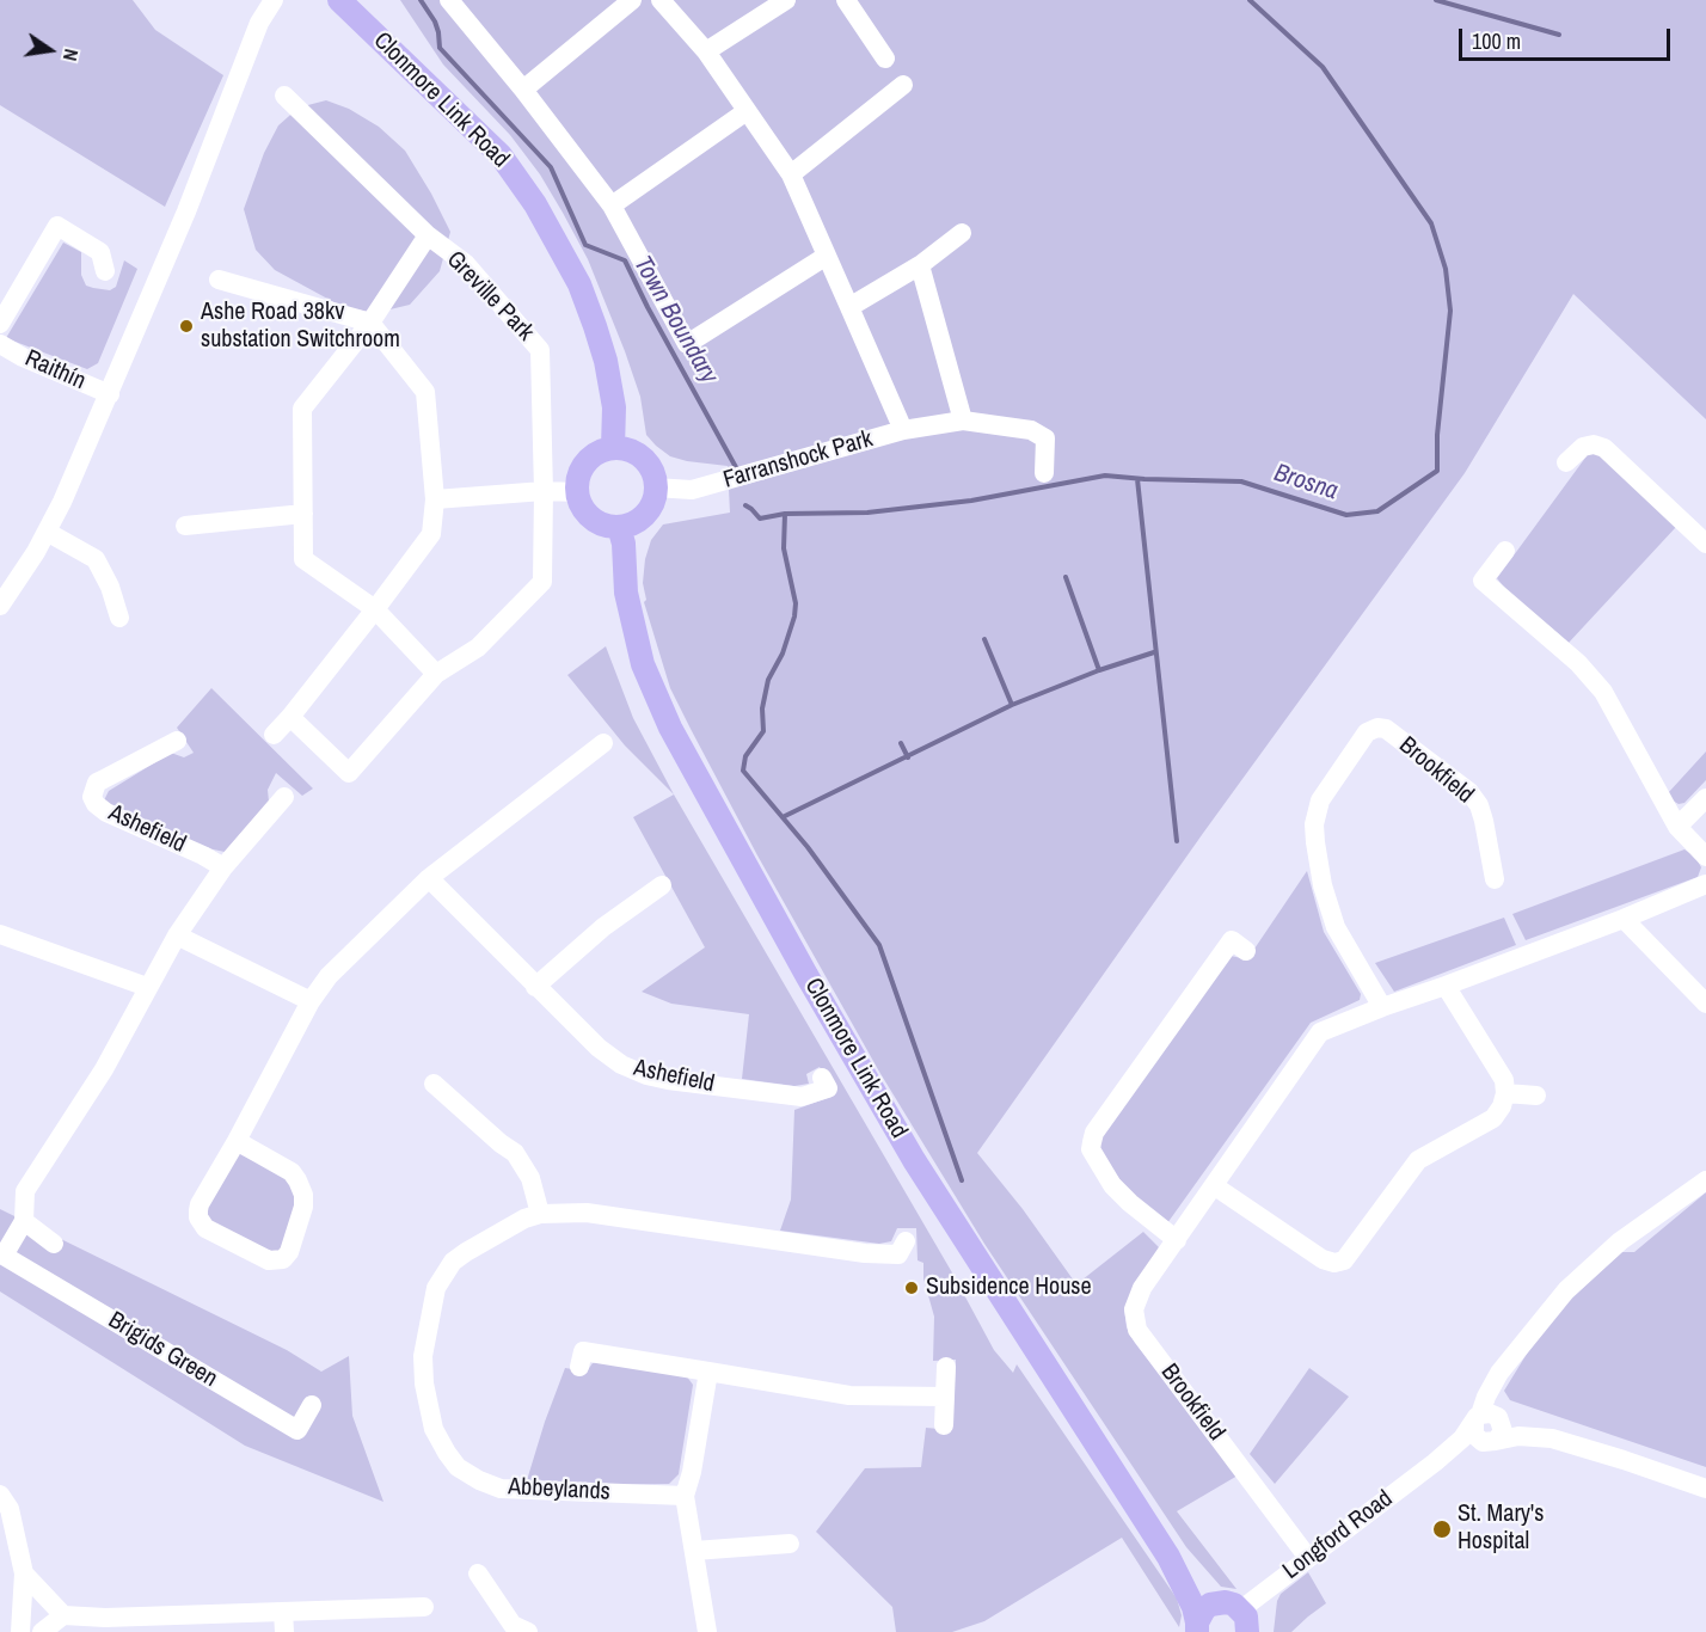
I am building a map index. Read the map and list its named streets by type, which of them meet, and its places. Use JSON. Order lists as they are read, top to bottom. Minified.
{"streets":{"main road":["Clonmore Link Road"],"street":["Greville Park","Raithín","Farranshock Park","Brookfield","Ashefield","Brigids Green","Abbeylands","Longford Road"]},"crossings":[["Clonmore Link Road","Greville Park"],["Clonmore Link Road","Farranshock Park"],["Greville Park","Farranshock Park"],["Brookfield","Longford Road"]],"water":["Town Boundary","Brosna"],"places":["Ashe Road 38kv substation Switchroom","Subsidence House","St. Mary's Hospital"],"scale_bar":"100 m","north":"right"}
